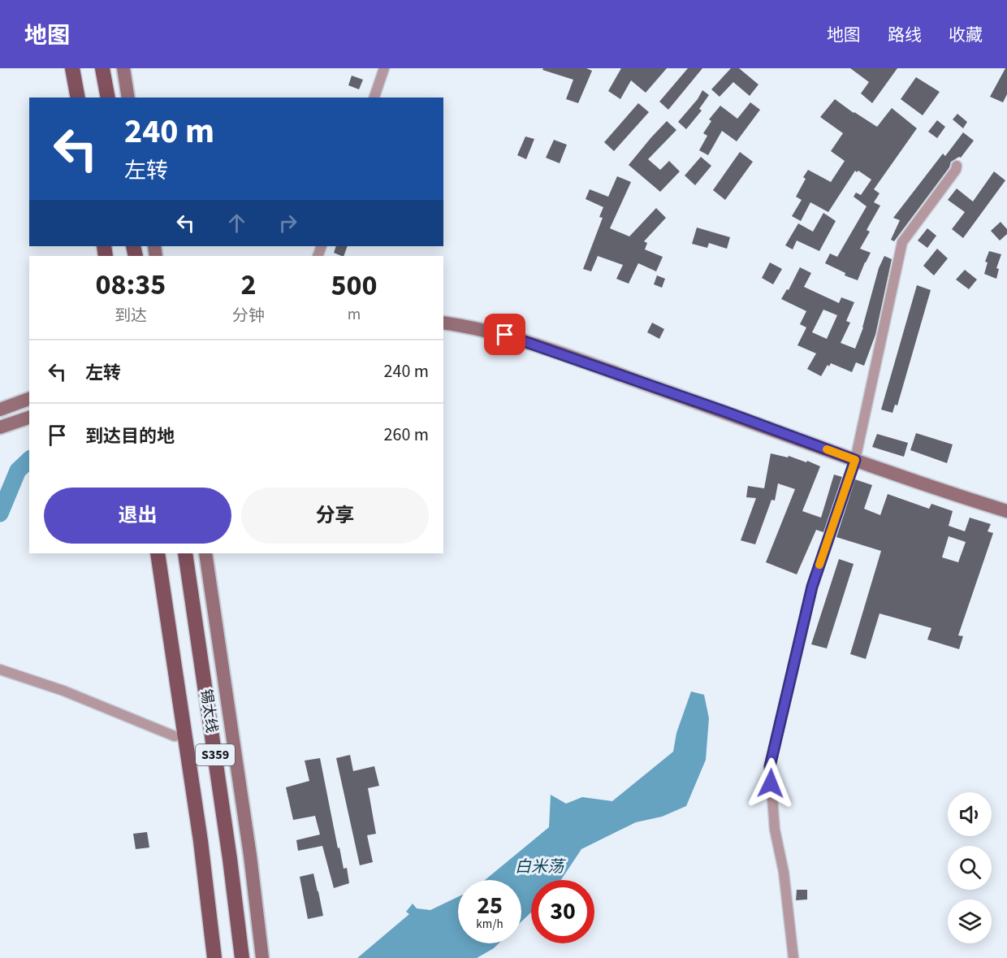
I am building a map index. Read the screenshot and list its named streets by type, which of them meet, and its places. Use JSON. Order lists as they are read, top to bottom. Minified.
{"streets":{"main road":["锡太线","S359"]},"water":["白米荡"],"page":{"header":"地图","nav":["地图","路线","收藏"],"turn":["240 m","左转"],"eta":["08:35","到达","2","分钟","500","m"],"list":[{"name":"左转","value":"240 m"},{"name":"到达目的地","value":"260 m"}],"buttons":["退出","分享"],"speed":"25 km/h","limit":"30"}}
